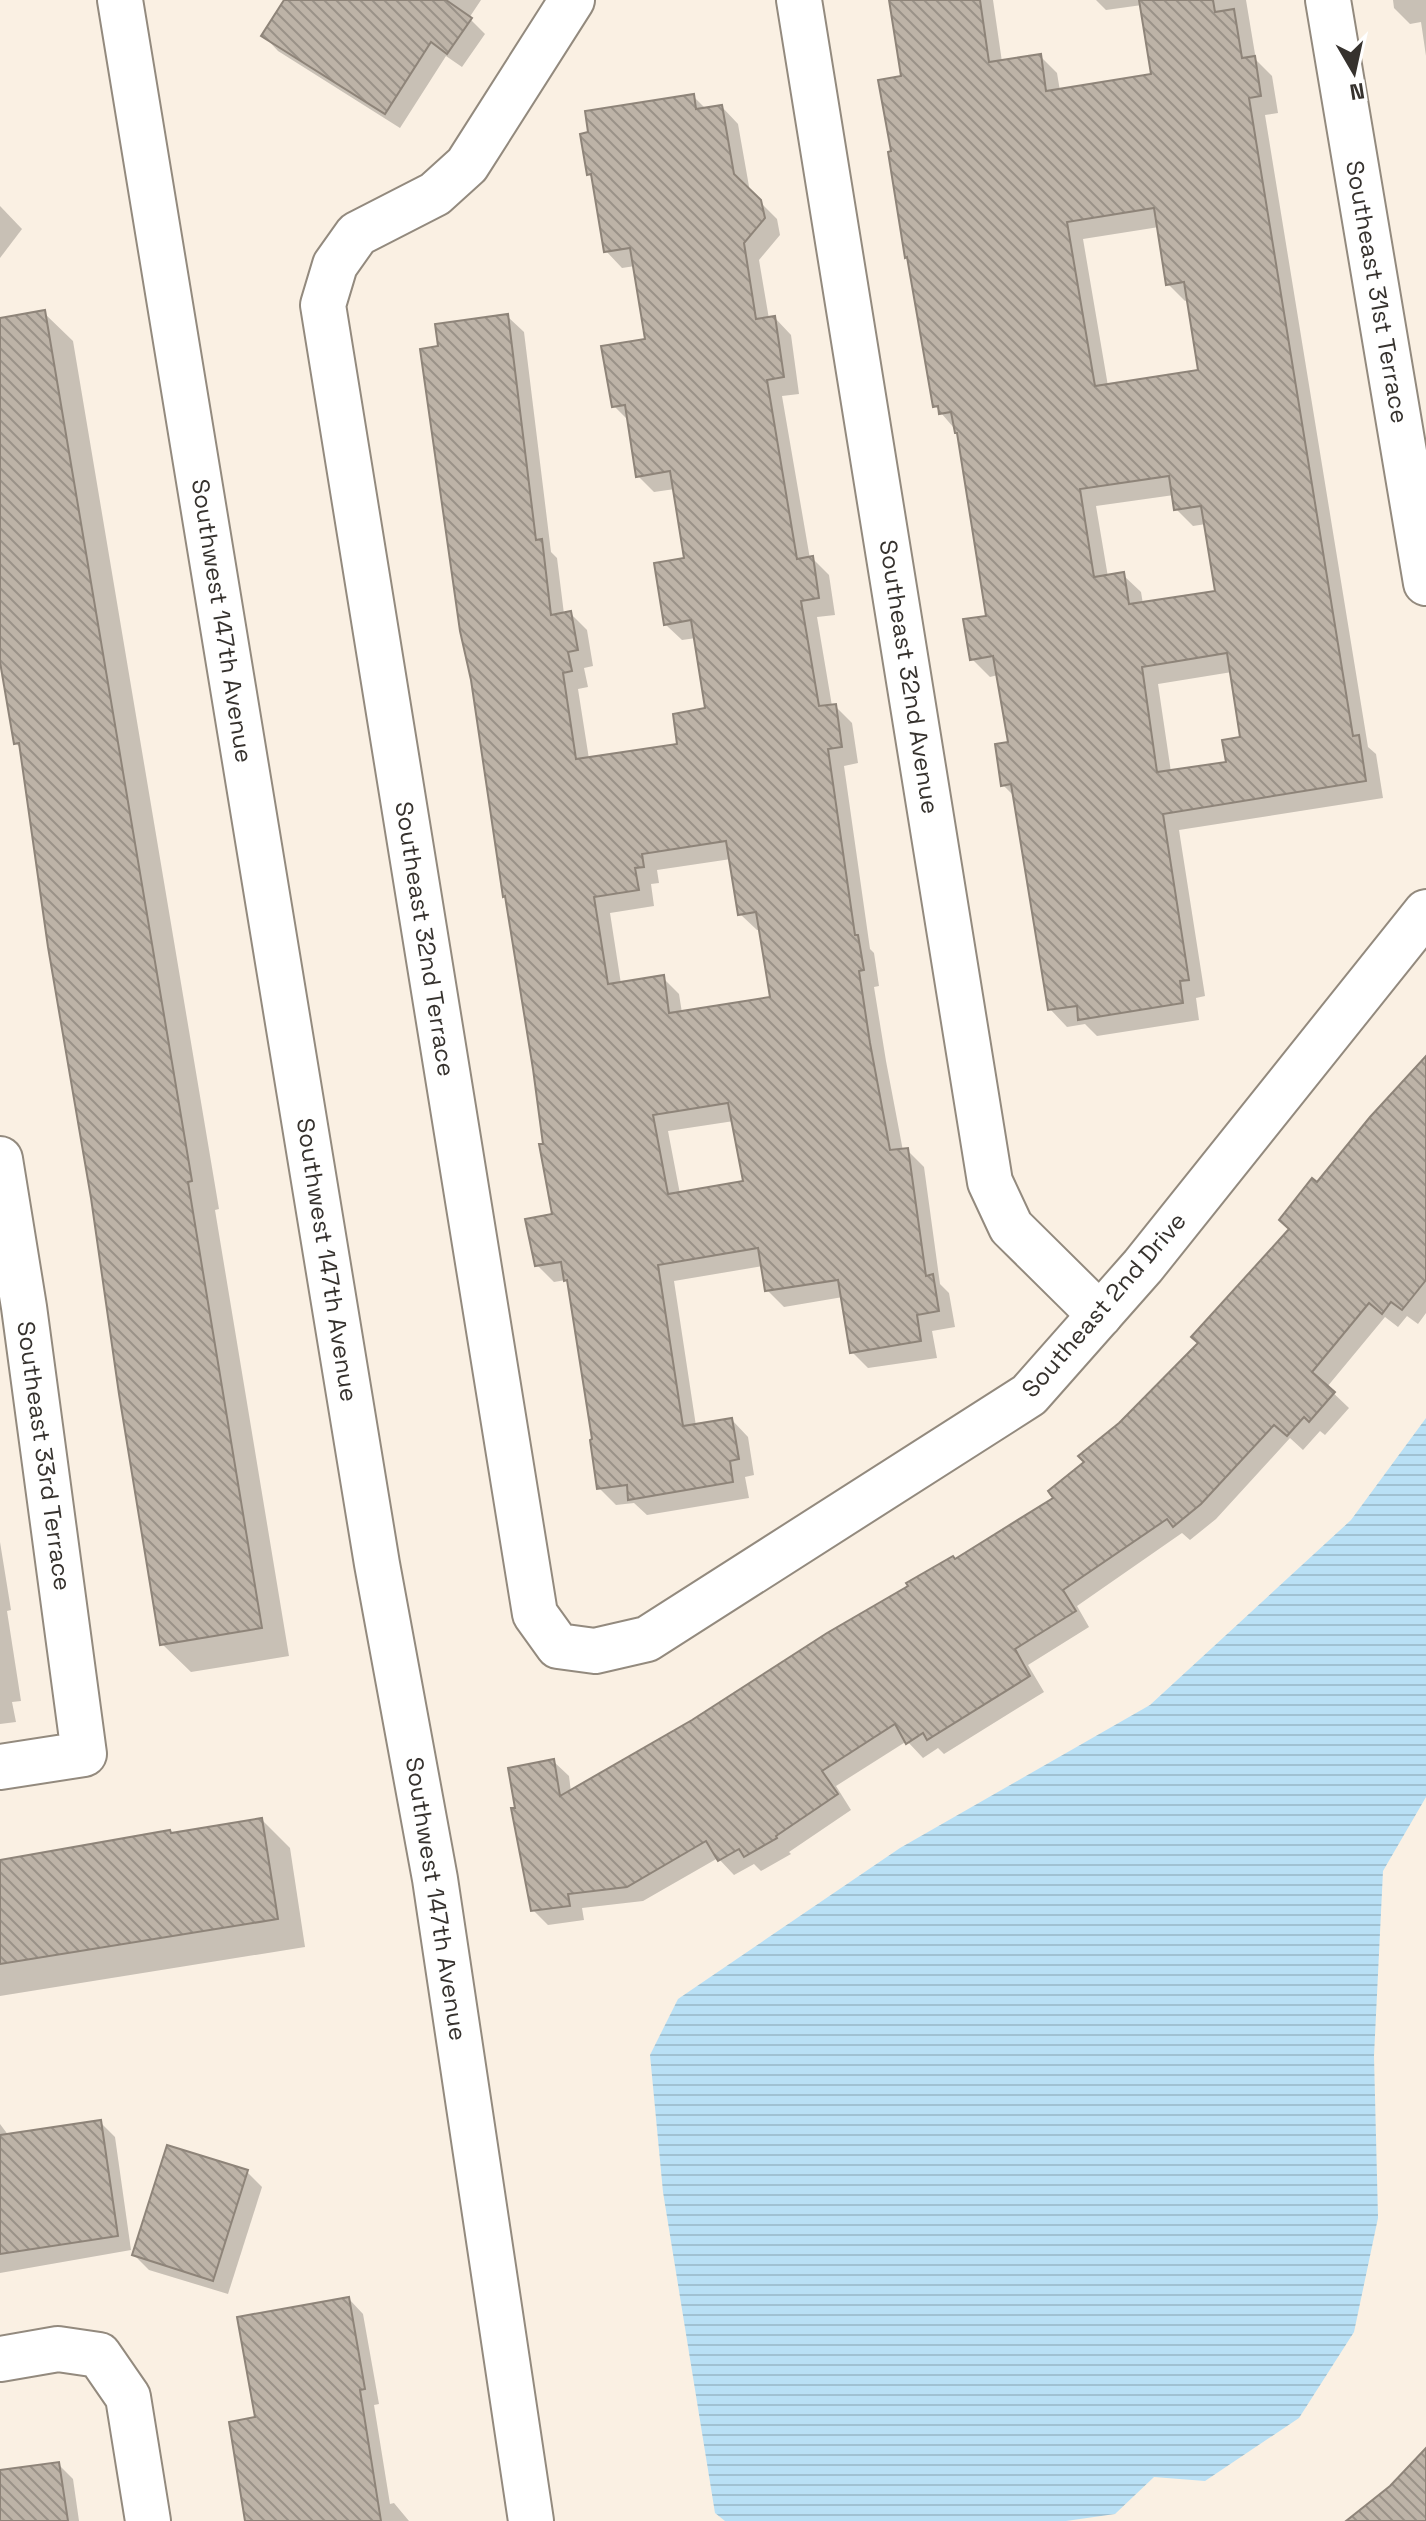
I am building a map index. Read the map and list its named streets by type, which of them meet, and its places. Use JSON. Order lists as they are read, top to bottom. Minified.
{"streets":{"street":["Southeast 31st Terrace","Southwest 147th Avenue","Southeast 32nd Avenue","Southeast 32nd Terrace","Southeast 2nd Drive","Southeast 33rd Terrace"]},"crossings":[["Southeast 32nd Avenue","Southeast 2nd Drive"],["Southeast 32nd Terrace","Southeast 2nd Drive"]],"north":"bottom"}
